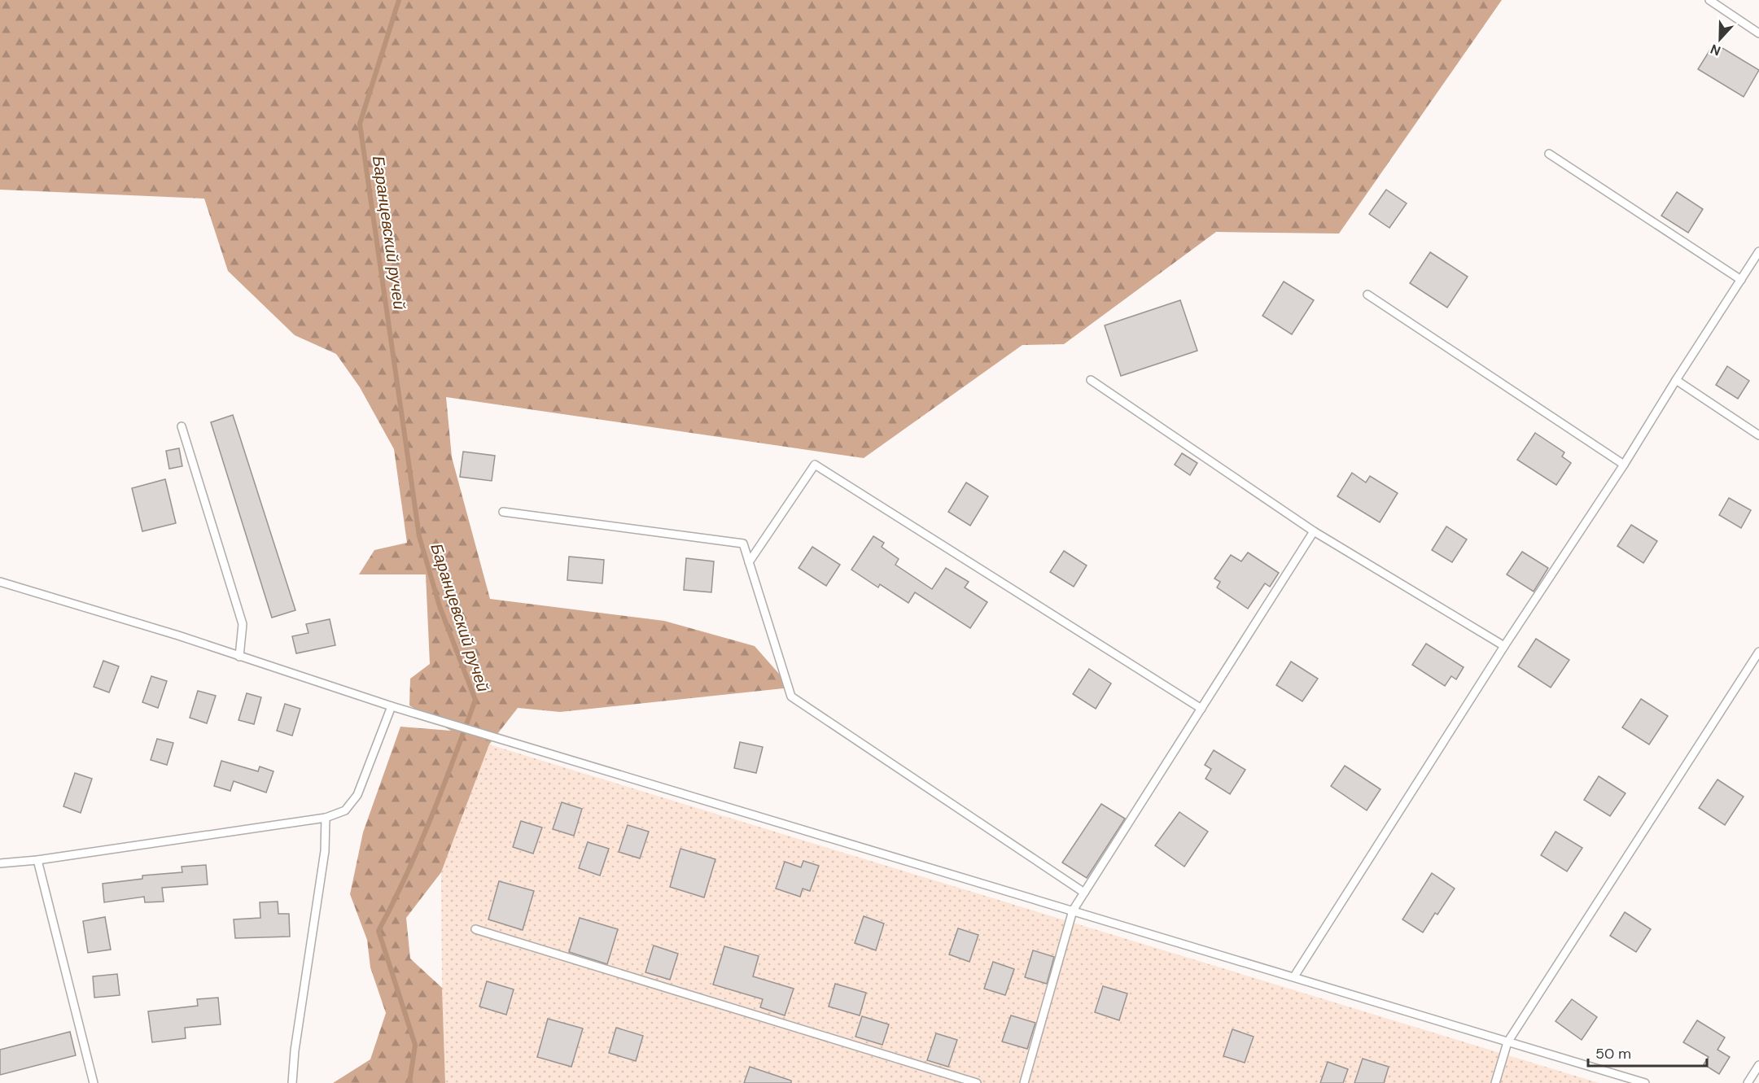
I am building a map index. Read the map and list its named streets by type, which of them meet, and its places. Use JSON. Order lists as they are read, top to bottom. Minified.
{"water":["Баранцевский ручей"],"scale_bar":"50 m","north":"bottom"}
